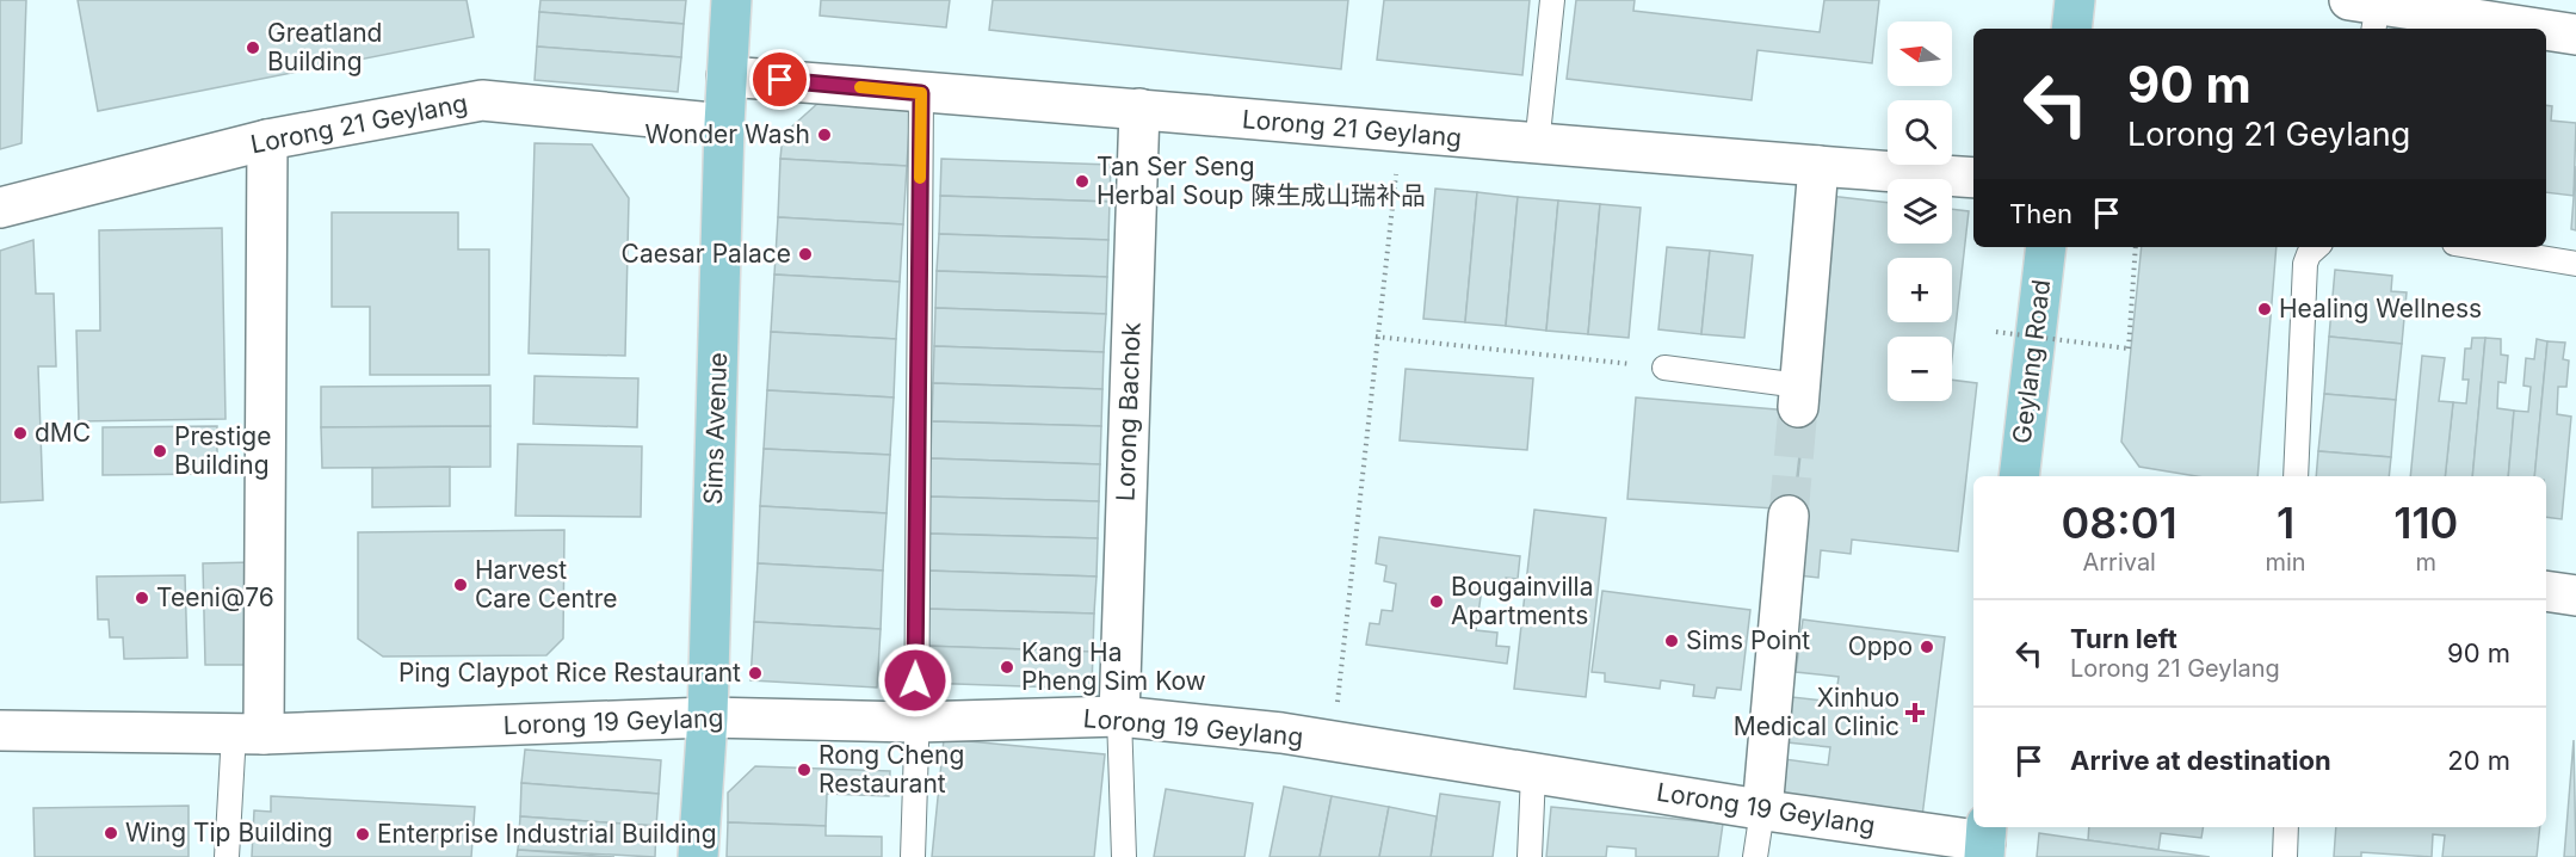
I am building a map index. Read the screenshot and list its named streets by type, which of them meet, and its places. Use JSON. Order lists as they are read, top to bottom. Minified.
{"streets":{"main road":["Geylang Road","Sims Avenue"],"street":["Lorong 21 Geylang","Lorong Bachok","Lorong 19 Geylang"]},"crossings":[["Lorong 21 Geylang","Lorong Bachok"],["Lorong 21 Geylang","Sims Avenue"],["Lorong Bachok","Lorong 19 Geylang"],["Sims Avenue","Lorong 19 Geylang"]],"places":{"other":["Greatland Building","Wonder Wash","Tan Ser Seng Herbal Soup 陳生成山瑞补品","Caesar Palace","Healing Wellness","dMC","Prestige Building","Harvest Care Centre","Teeni@76","Bougainvilla Apartments","Sims Point","Oppo","Kang Ha Pheng Sim Kow","Ping Claypot Rice Restaurant","Rong Cheng Restaurant","Wing Tip Building","Enterprise Industrial Building"],"health":["Xinhuo Medical Clinic"]},"north":"left","page":{"map_buttons":["+","−"],"turn":["90 m","Lorong 21 Geylang"],"then":"Then","eta":["08:01","Arrival","1","min","110","m"],"list":[{"name":"Turn left","note":"Lorong 21 Geylang","value":"90 m"},{"name":"Arrive at destination","value":"20 m"}]}}
